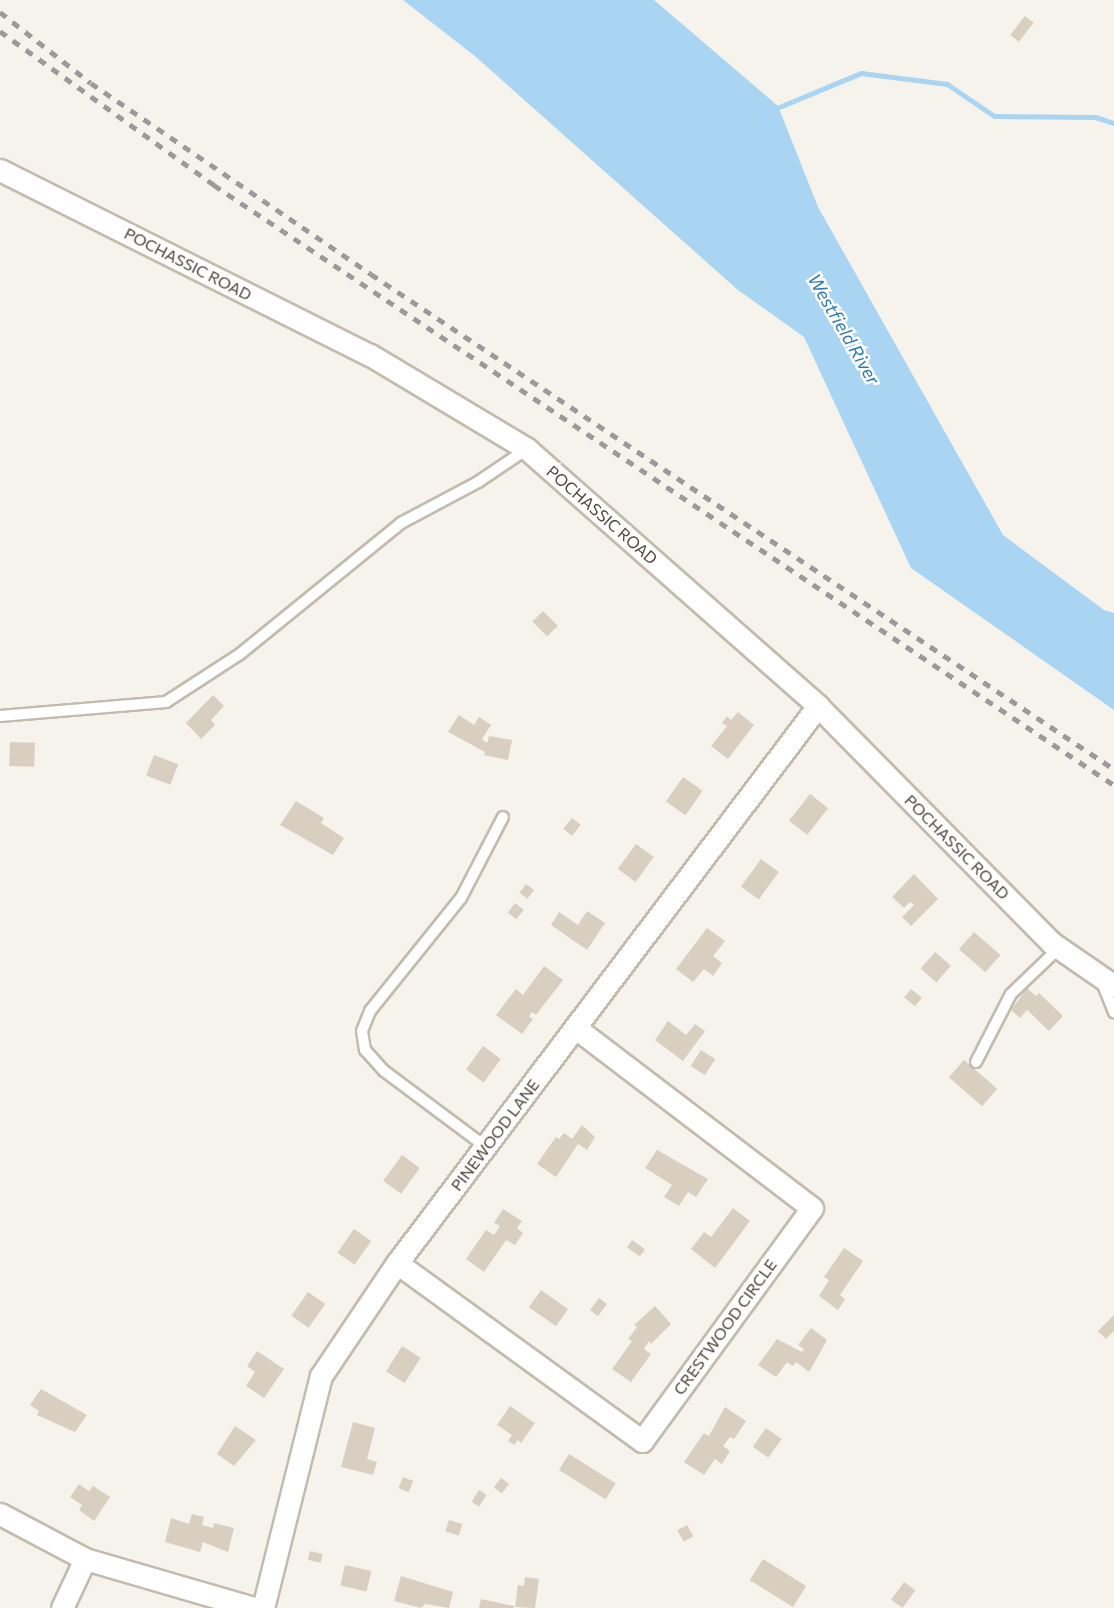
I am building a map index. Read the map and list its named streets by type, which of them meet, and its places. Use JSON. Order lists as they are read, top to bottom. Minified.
{"streets":{"street":["POCHASSIC ROAD","PINEWOOD LANE","CRESTWOOD CIRCLE"]},"crossings":[["POCHASSIC ROAD","PINEWOOD LANE"],["PINEWOOD LANE","CRESTWOOD CIRCLE"]],"water":["Westfield River"]}
